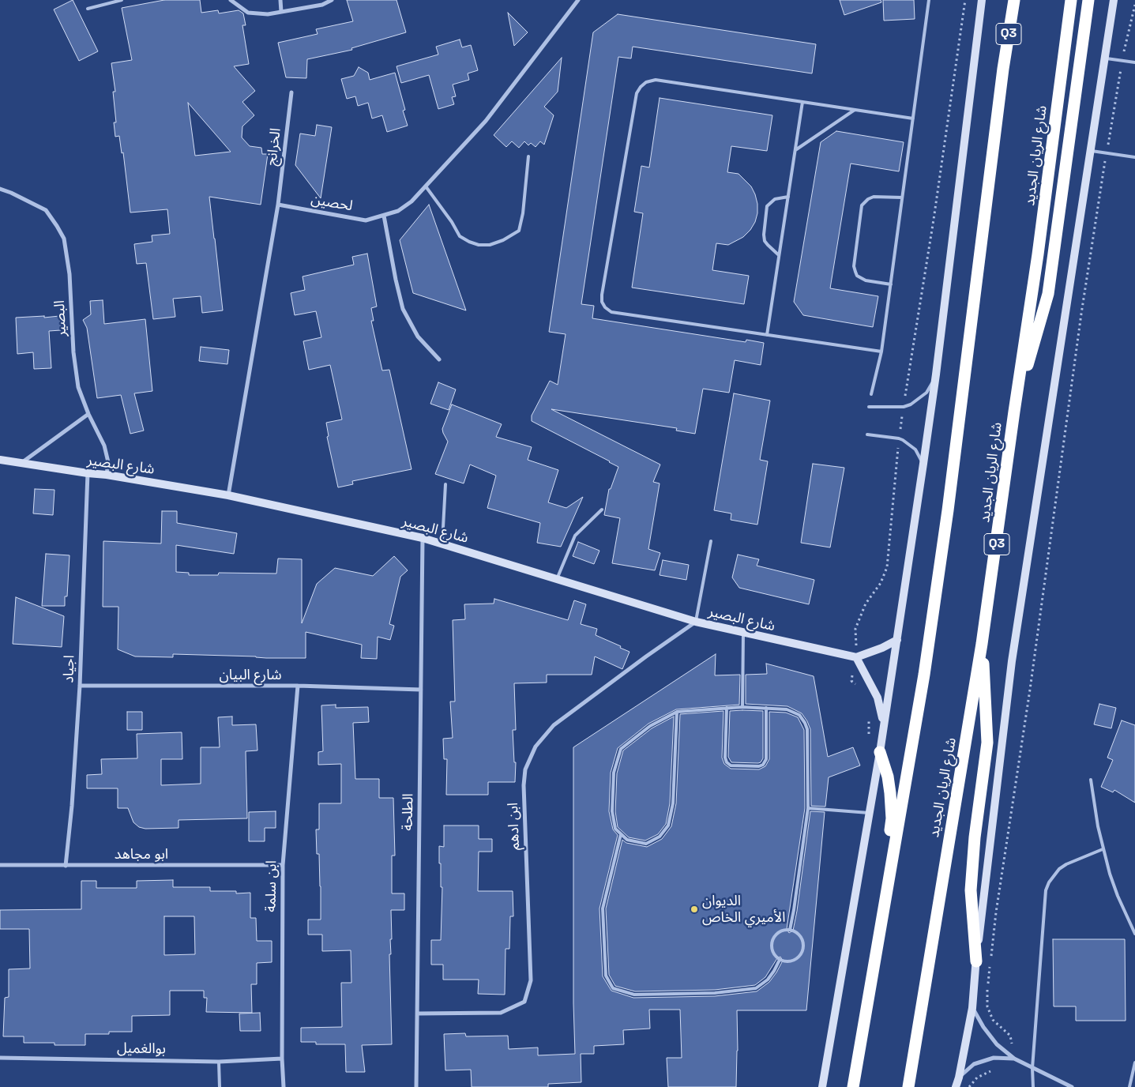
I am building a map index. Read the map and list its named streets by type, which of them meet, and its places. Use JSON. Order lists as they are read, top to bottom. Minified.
{"streets":{"highway":["Q3","شارع الريان الجديد"],"street":["الخرانج","لحصين","البصير","شارع البصير","اجياد","شارع البيان","الطلحة","ابن ادهم","ابو مجاهد","ابن سلمة","بوالغميل"]},"crossings":[["الخرانج","لحصين"],["البصير","شارع البصير"],["شارع البصير","اجياد"],["شارع البصير","الطلحة"],["شارع البصير","ابن ادهم"],["اجياد","شارع البيان"],["اجياد","ابو مجاهد"],["شارع البيان","الطلحة"],["شارع البيان","ابن سلمة"],["الطلحة","ابن ادهم"],["ابو مجاهد","ابن سلمة"],["ابن سلمة","بوالغميل"]],"places":["الديوان الأميري الخاص"]}
